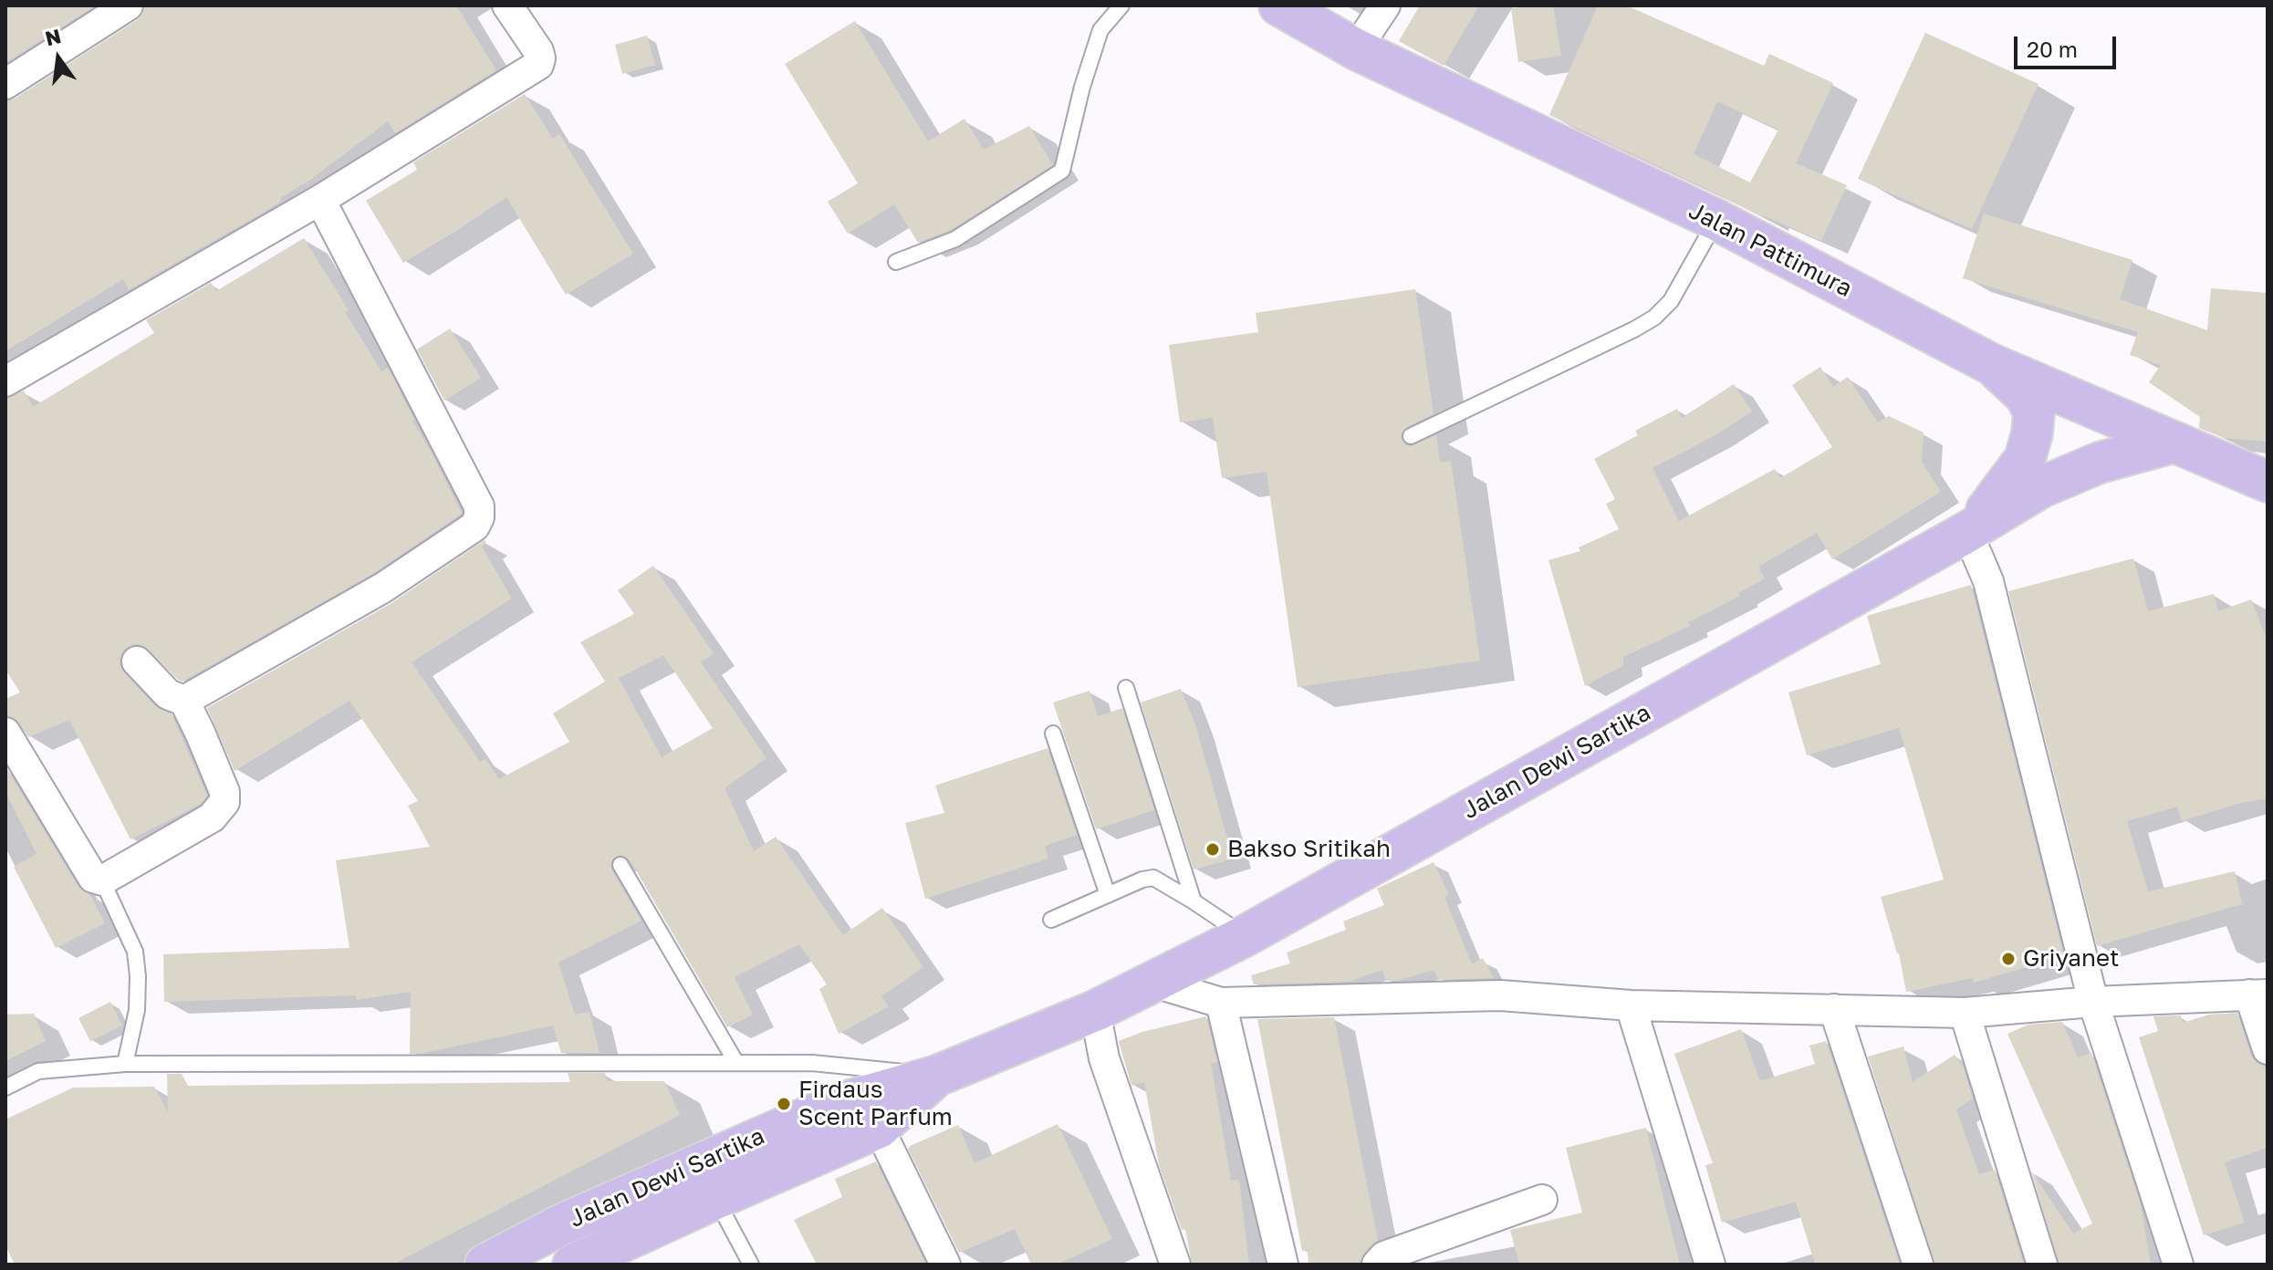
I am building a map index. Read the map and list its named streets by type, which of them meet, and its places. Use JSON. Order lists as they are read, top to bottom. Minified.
{"streets":{"main road":["Jalan Pattimura","Jalan Dewi Sartika"]},"crossings":[["Jalan Pattimura","Jalan Dewi Sartika"]],"places":["Bakso Sritikah","Griyanet","Firdaus Scent Parfum"],"scale_bar":"20 m","north":"top"}
